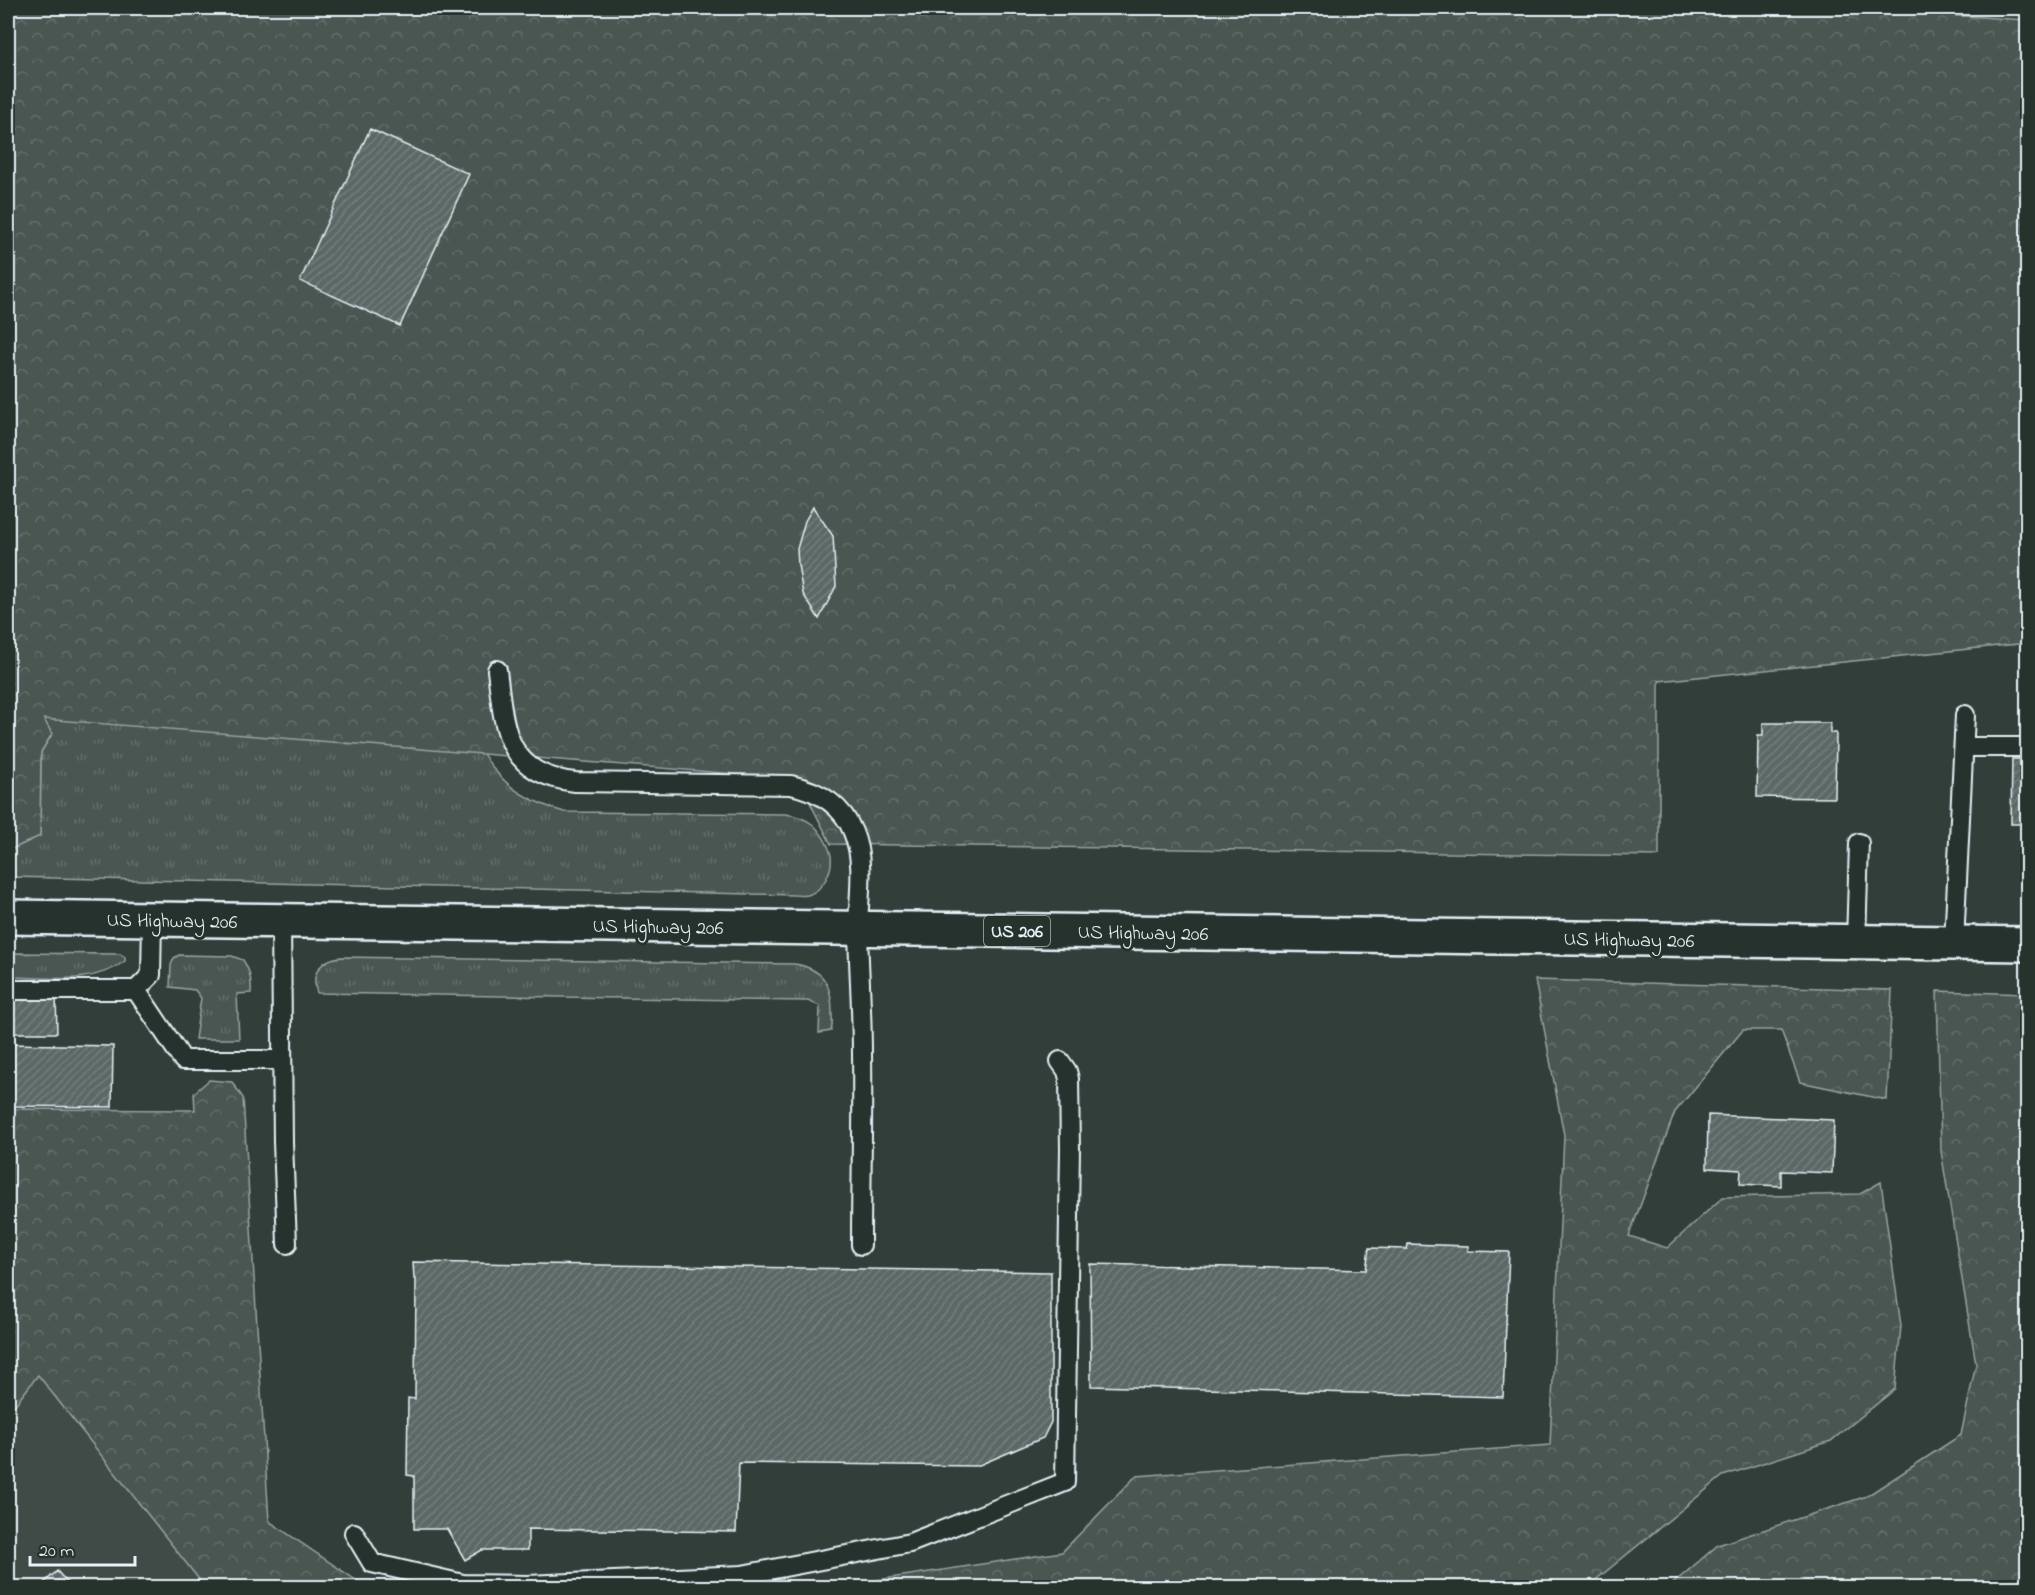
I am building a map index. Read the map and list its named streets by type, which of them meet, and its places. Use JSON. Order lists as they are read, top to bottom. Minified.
{"streets":{"highway":["US Highway 206","US 206"]},"scale_bar":"20 m"}
